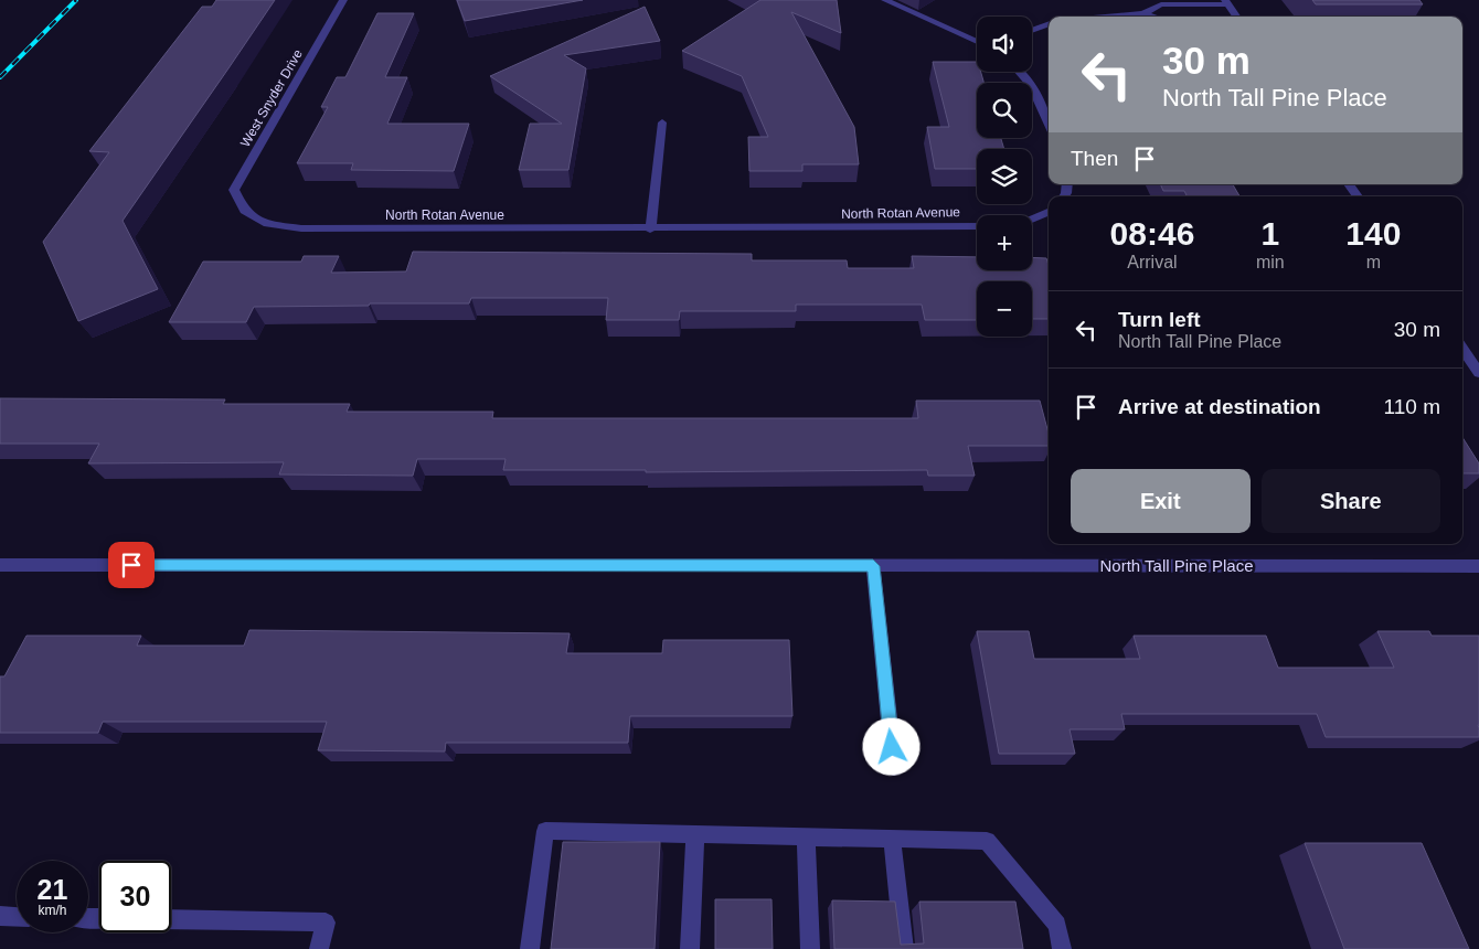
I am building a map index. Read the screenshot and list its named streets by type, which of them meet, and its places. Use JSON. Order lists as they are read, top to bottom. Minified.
{"streets":{"street":["West Snyder Drive","North Rotan Avenue","North Tall Pine Place"]},"crossings":[["West Snyder Drive","North Rotan Avenue"]],"page":{"map_buttons":["+","−"],"turn":["30 m","North Tall Pine Place"],"then":"Then","eta":["08:46","Arrival","1","min","140","m"],"list":[{"name":"Turn left","note":"North Tall Pine Place","value":"30 m"},{"name":"Arrive at destination","value":"110 m"}],"buttons":["Exit","Share"],"speed":"21 km/h","limit":"30"}}
